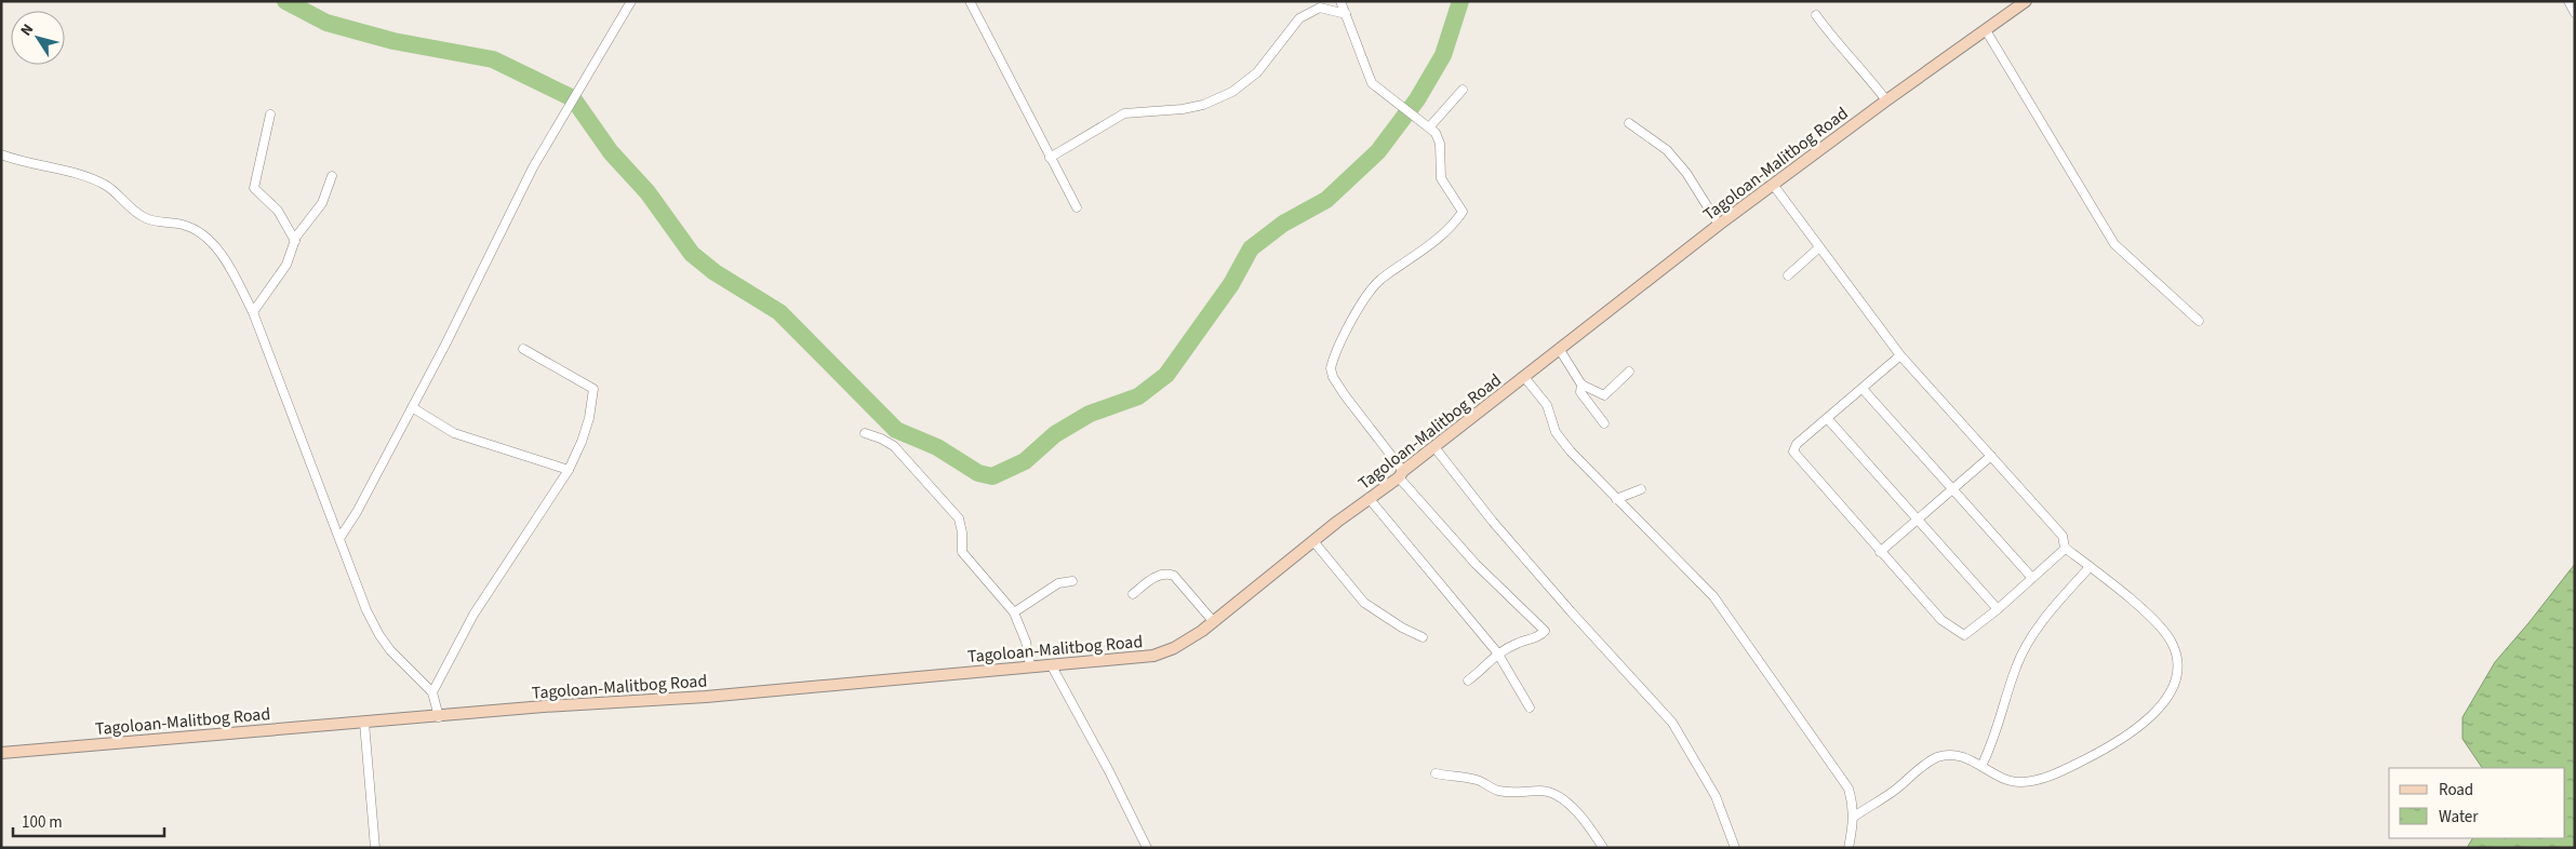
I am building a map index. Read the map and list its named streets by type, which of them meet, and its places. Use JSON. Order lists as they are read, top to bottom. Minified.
{"streets":{"main road":["Tagoloan-Malitbog Road"]},"legend":["Road","Water"],"scale_bar":"100 m","north":"top left"}
